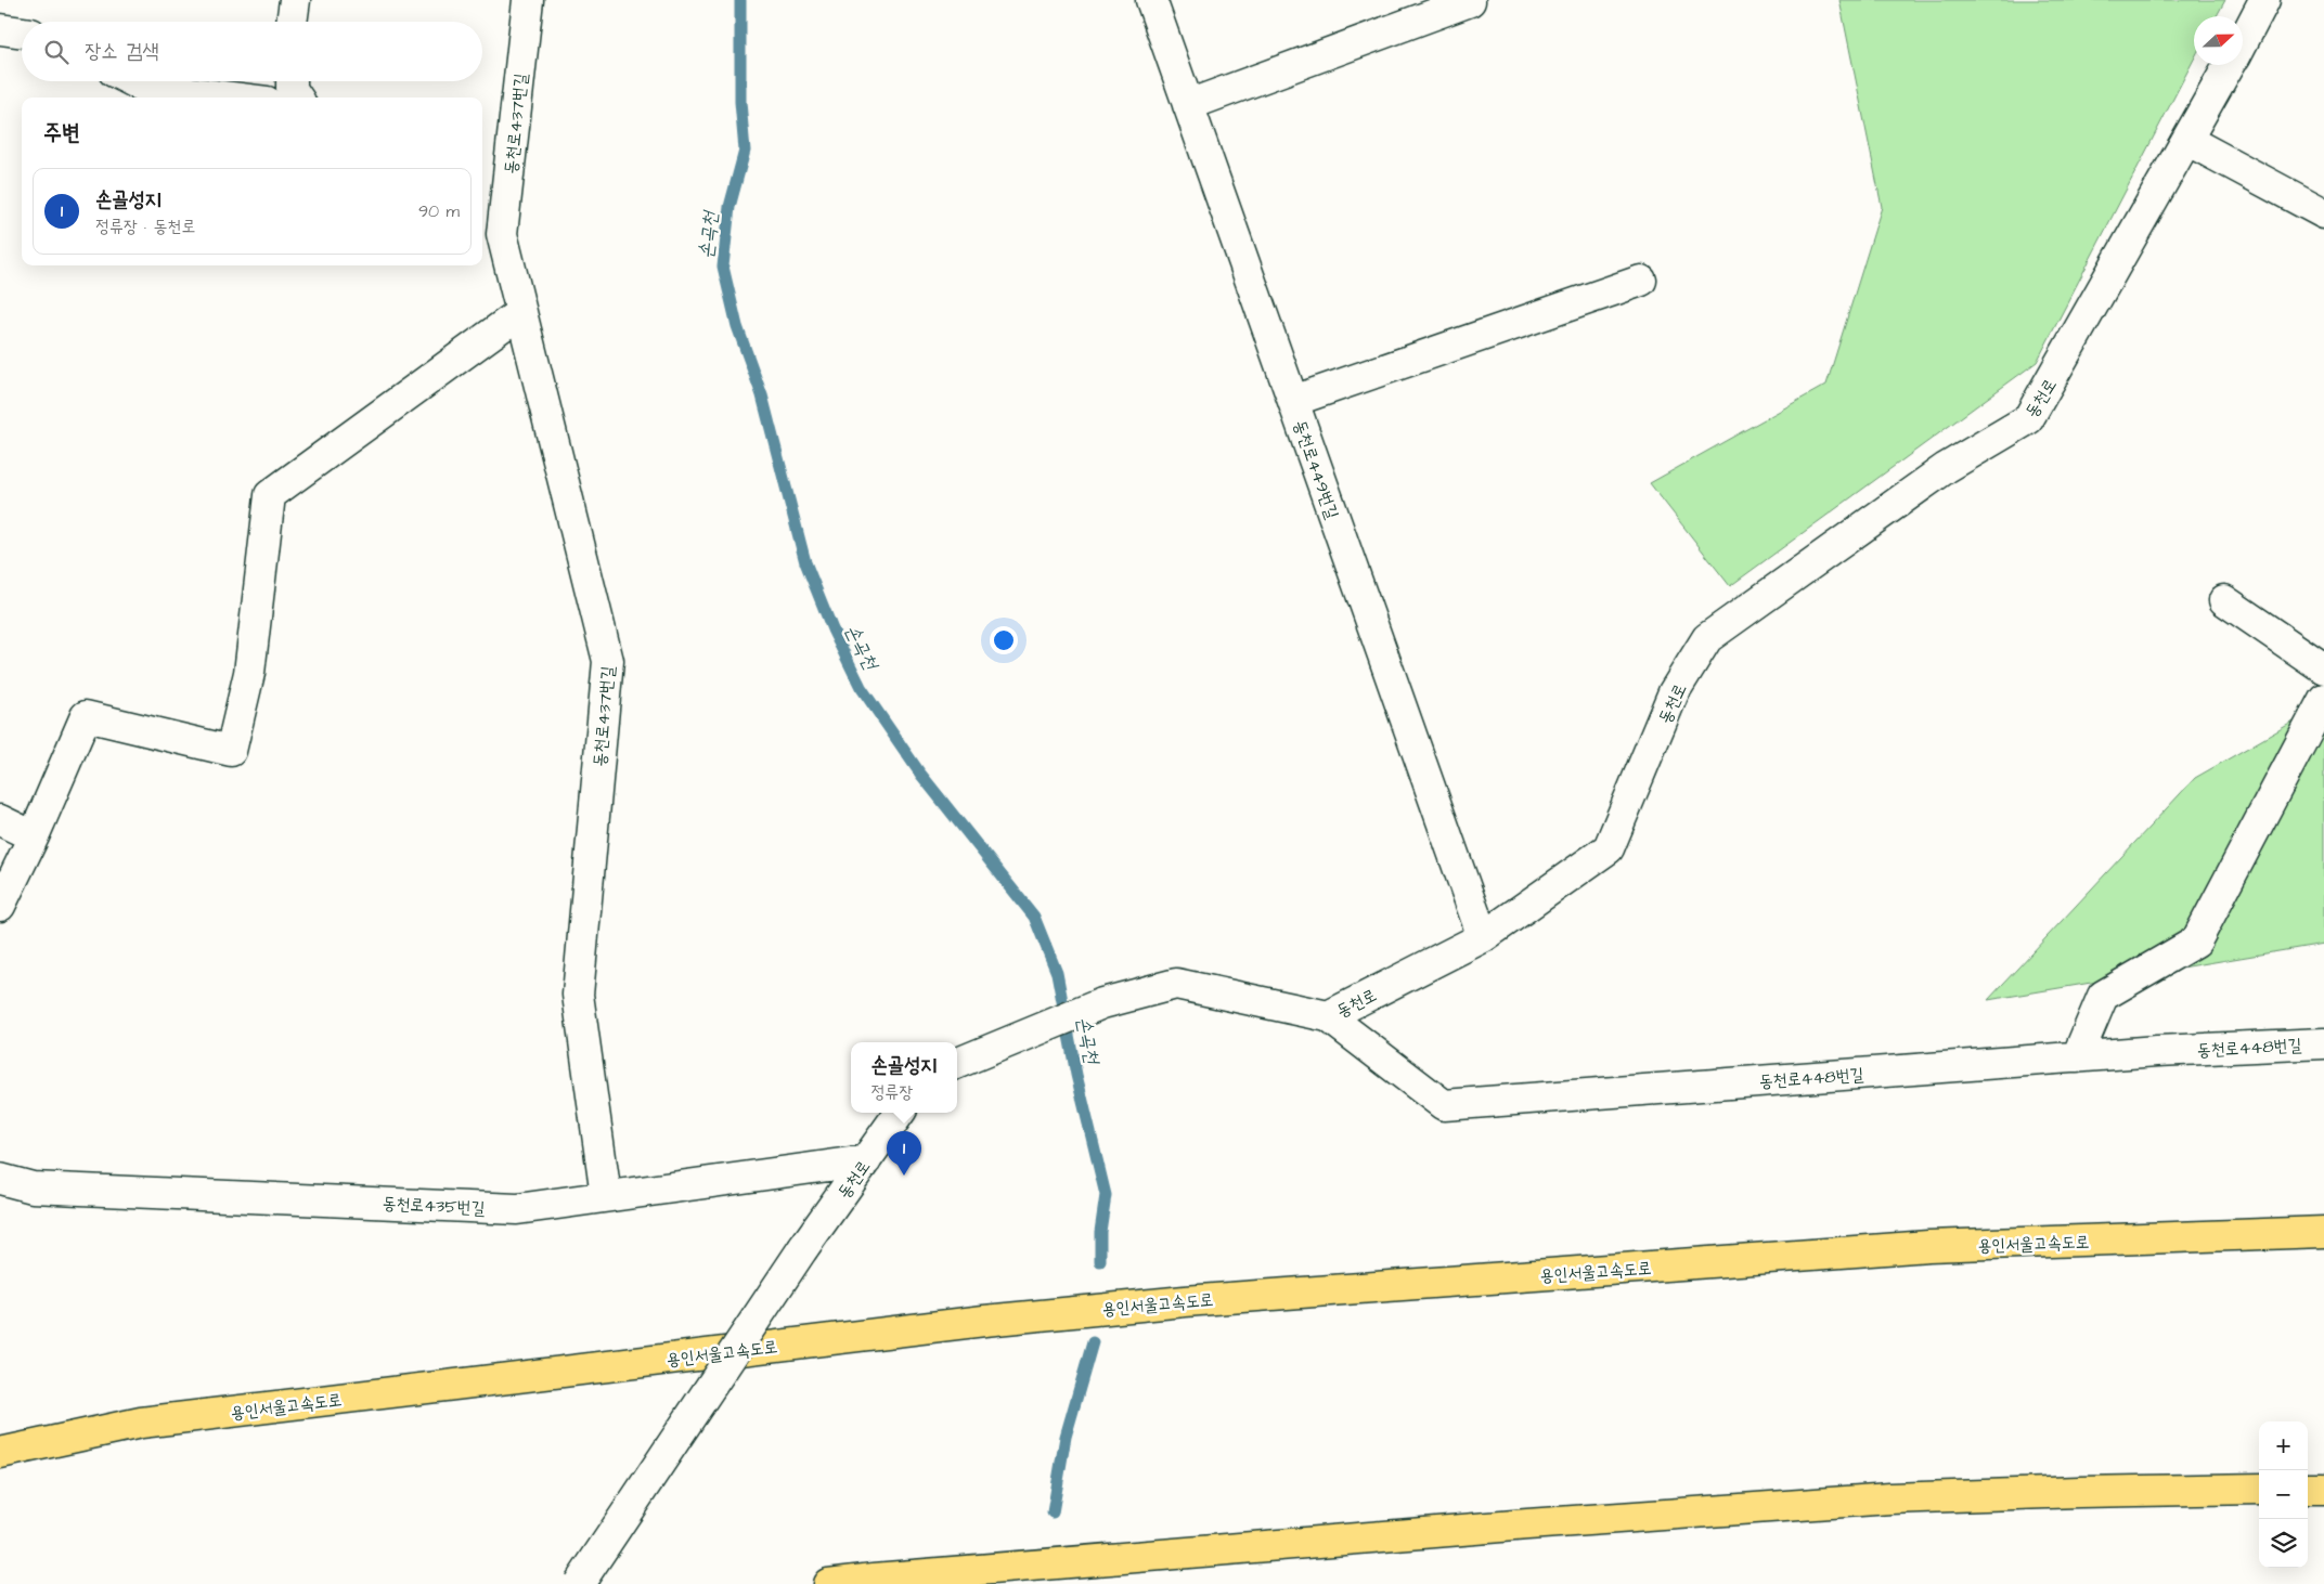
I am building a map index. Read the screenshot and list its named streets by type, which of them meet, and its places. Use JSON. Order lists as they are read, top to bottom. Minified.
{"streets":{"highway":["용인서울고속도로"],"street":["동천로437번길","동천로","동천로449번길","동천로448번길","동천로435번길"]},"crossings":[["동천로437번길","동천로435번길"],["동천로","동천로449번길"],["동천로","동천로448번길"],["동천로","동천로435번길"]],"water":["손곡천"],"north":"right","page":{"search":"장소 검색","heading":"주변","list":[{"mark":"1","name":"손골성지","note":"정류장 · 동천로","value":"90 m"}],"popup":["손골성지","정류장"],"pins":"1","map_buttons":["+","−"]}}
